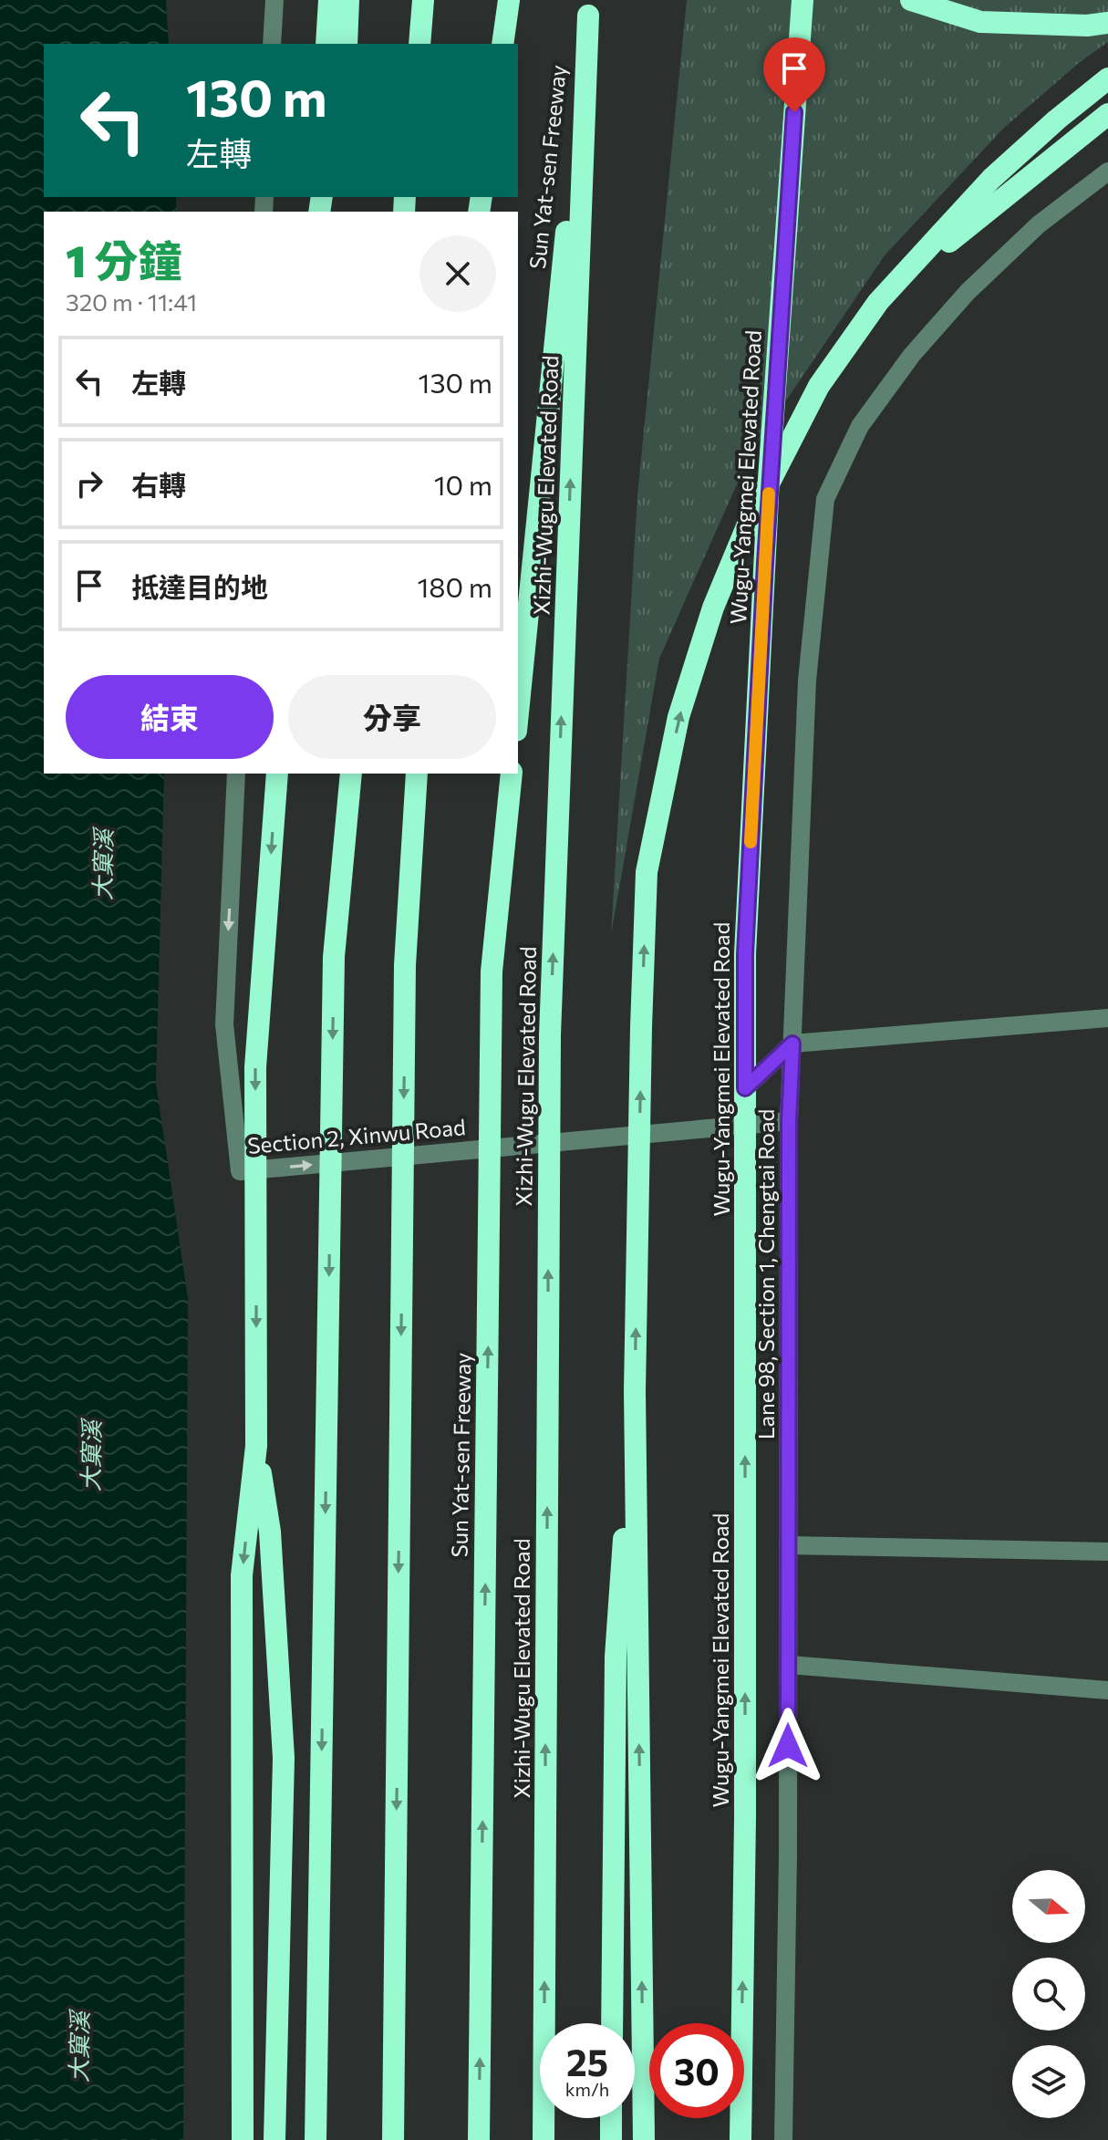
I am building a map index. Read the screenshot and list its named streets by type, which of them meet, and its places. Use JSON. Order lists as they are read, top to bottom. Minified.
{"streets":{"highway":["Sun Yat-sen Freeway","Wugu-Yangmei Elevated Road","Xizhi-Wugu Elevated Road"],"street":["Section 2, Xinwu Road","Lane 98, Section 1, Chengtai Road"]},"crossings":[["Sun Yat-sen Freeway","Xizhi-Wugu Elevated Road"],["Section 2, Xinwu Road","Lane 98, Section 1, Chengtai Road"]],"water":["大窠溪"],"north":"right","page":{"turn":["130 m","左轉"],"heading":["1 分鐘","320 m · 11:41"],"list":[{"name":"左轉","value":"130 m"},{"name":"右轉","value":"10 m"},{"name":"抵達目的地","value":"180 m"}],"buttons":["結束","分享"],"speed":"25 km/h","limit":"30"}}
